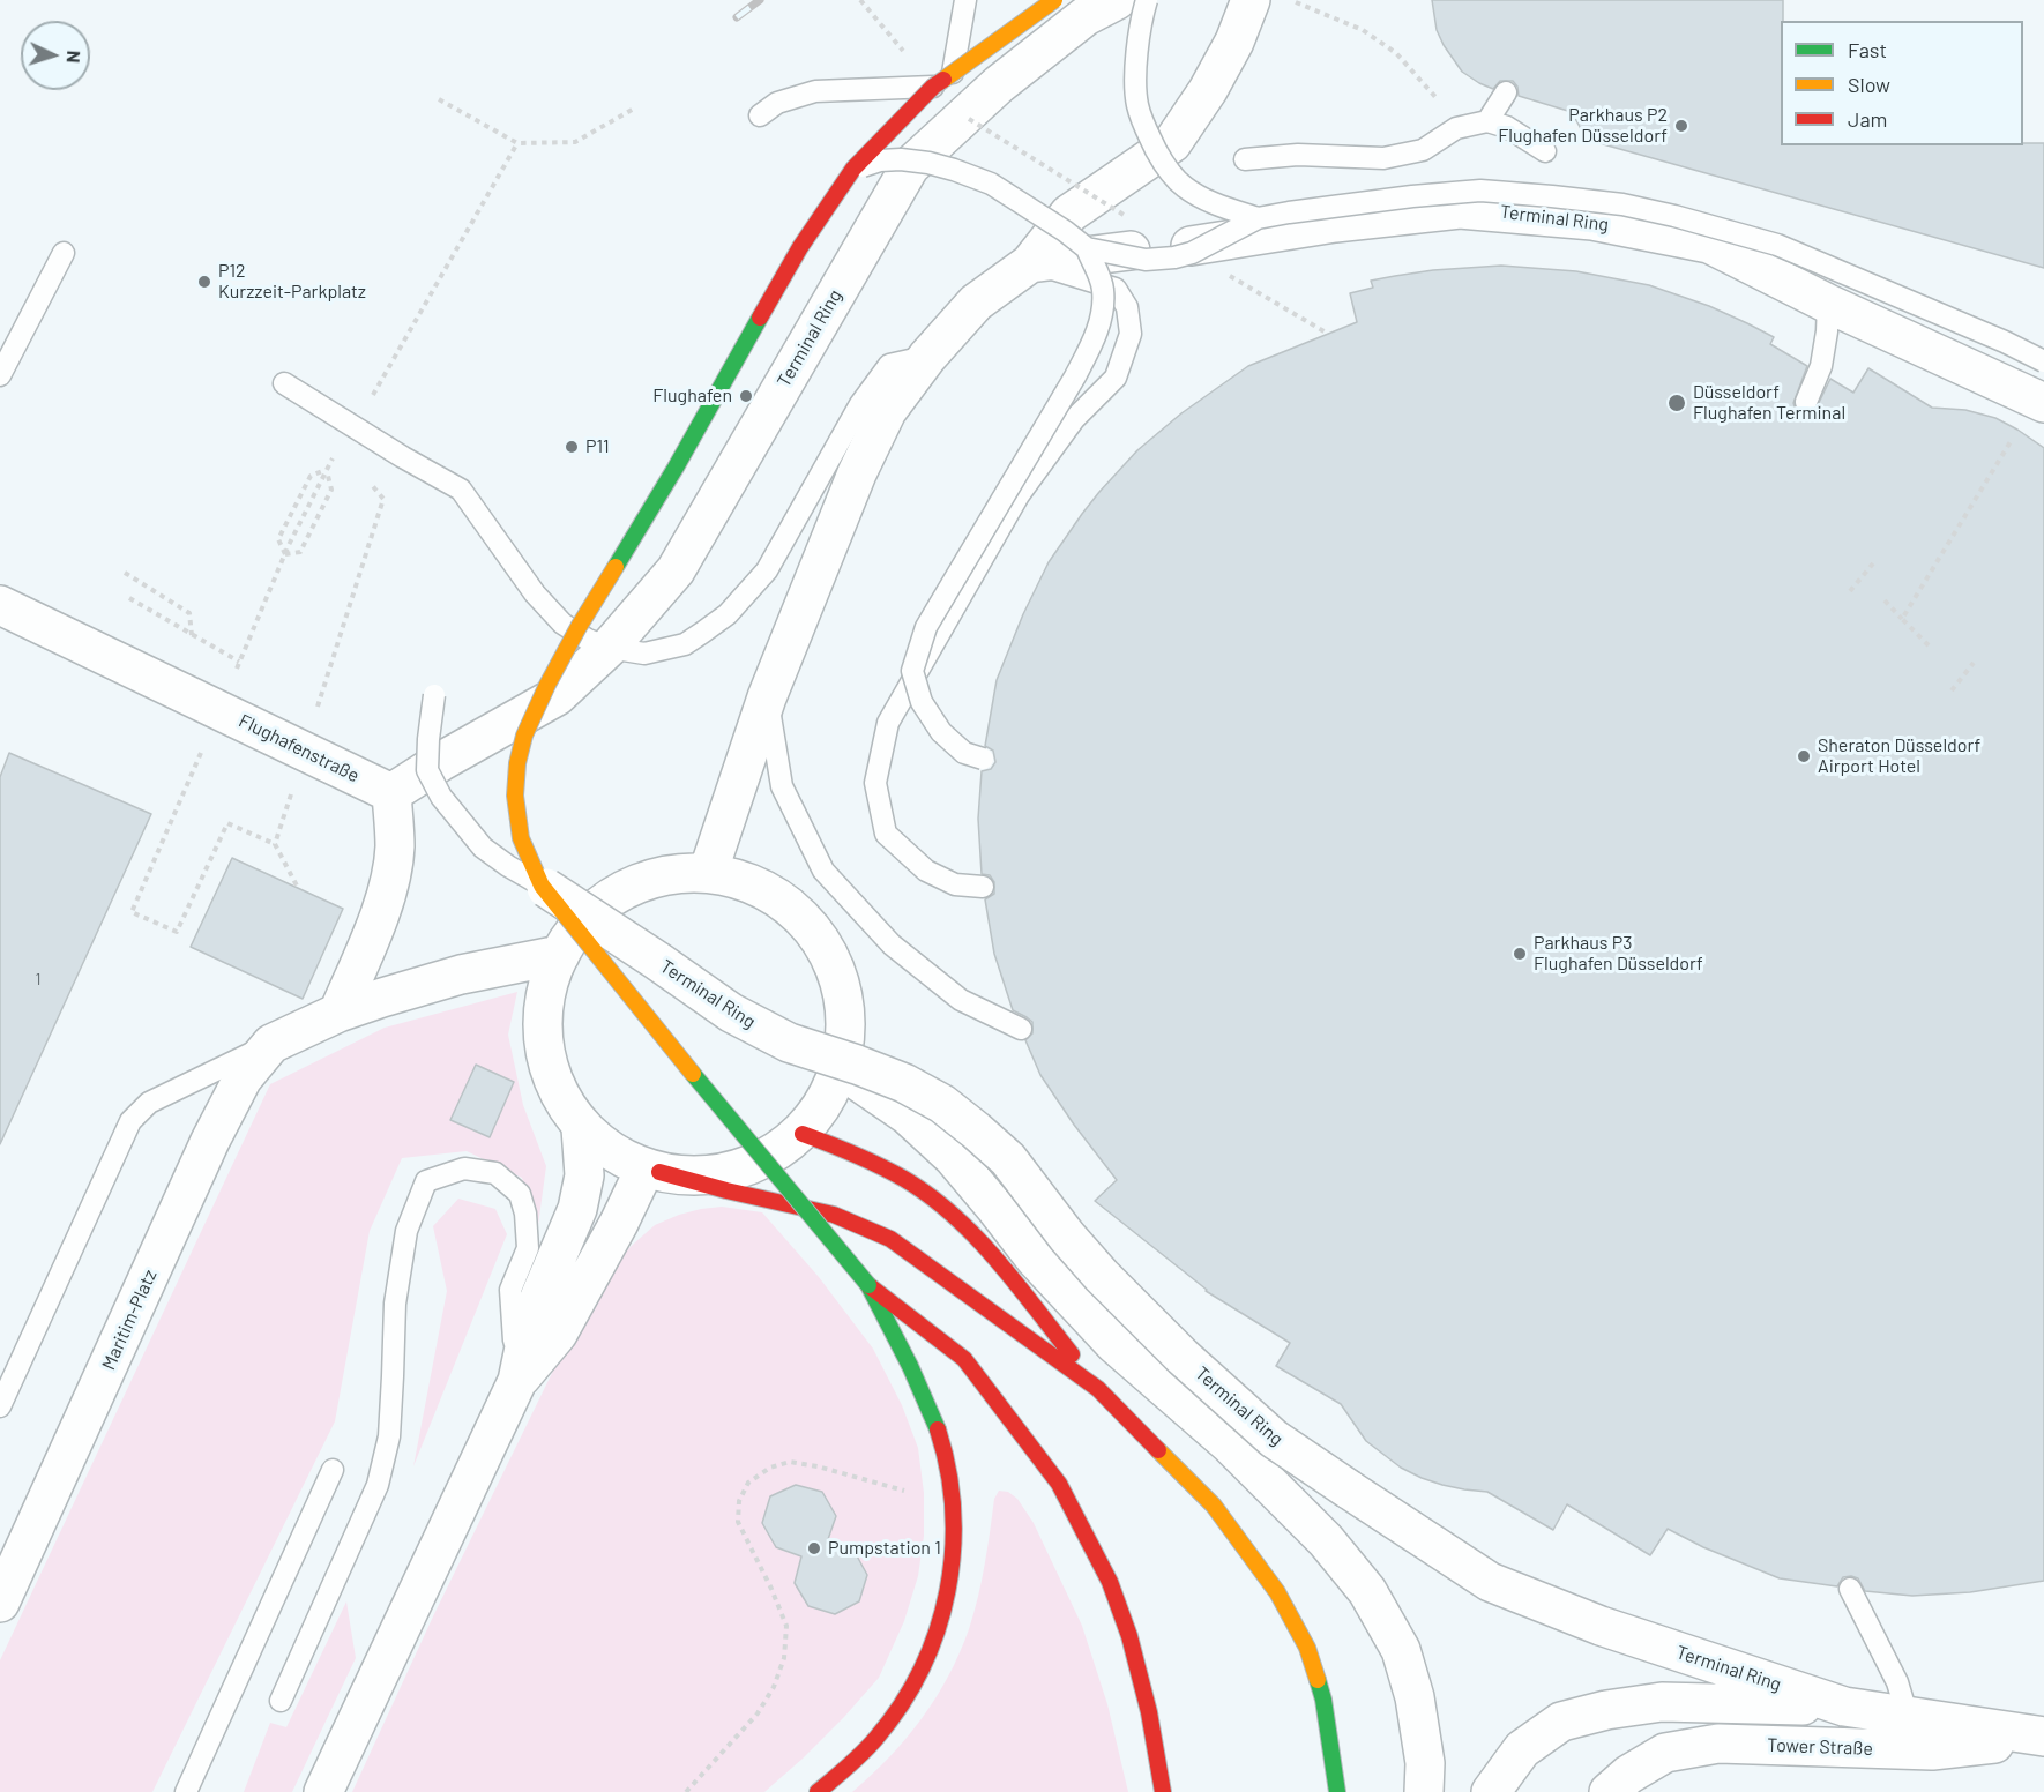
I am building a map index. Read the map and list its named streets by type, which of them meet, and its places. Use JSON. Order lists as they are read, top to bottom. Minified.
{"streets":{"street":["Terminal Ring","Flughafenstraße","Maritim-Platz","Tower Straße"]},"crossings":[["Terminal Ring","Flughafenstraße"],["Terminal Ring","Tower Straße"]],"places":["Parkhaus P2 Flughafen Düsseldorf","P12 Kurzzeit-Parkplatz","Flughafen","Düsseldorf Flughafen Terminal","P11","Sheraton Düsseldorf Airport Hotel","Parkhaus P3 Flughafen Düsseldorf","Pumpstation 1"],"house_numbers":["1"],"legend":["Fast","Slow","Jam"],"north":"right"}
